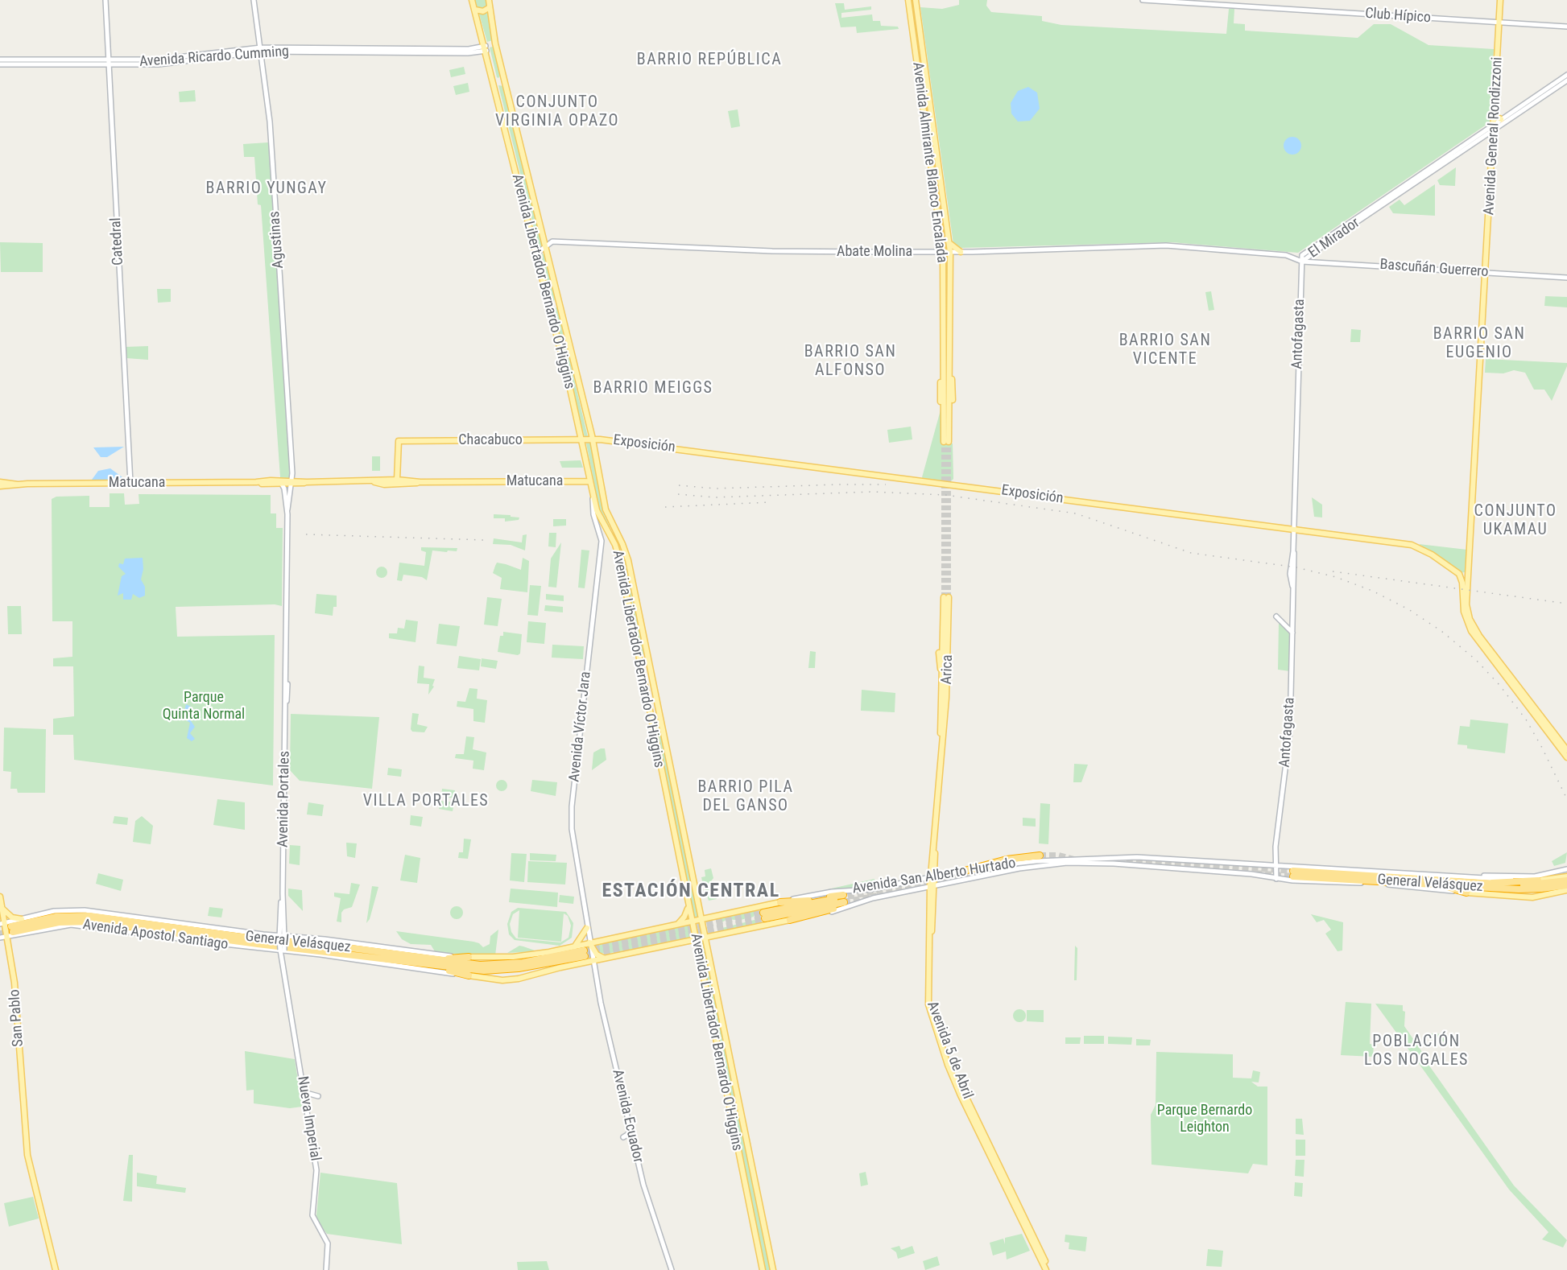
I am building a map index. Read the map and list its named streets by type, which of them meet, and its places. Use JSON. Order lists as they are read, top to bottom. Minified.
{"streets":{"highway":["General Velásquez"],"main road":["Club Hípico","Avenida Ricardo Cumming","Avenida General Rondizzoni","Avenida Almirante Blanco Encalada","El Mirador","Agustinas","Catedral","Abate Molina","Bascuñán Guerrero","Avenida Libertador Bernardo O'Higgins","Antofagasta","Chacabuco","Exposición","Matucana","Arica","Avenida Víctor Jara","Avenida Portales","Avenida San Alberto Hurtado","Avenida Apostol Santiago","San Pablo","Avenida 5 de Abril","Avenida Ecuador","Nueva Imperial"]},"crossings":[["Club Hípico","Avenida General Rondizzoni"],["Avenida Ricardo Cumming","Agustinas"],["Avenida Ricardo Cumming","Catedral"],["Avenida Ricardo Cumming","Avenida Libertador Bernardo O'Higgins"],["Avenida General Rondizzoni","El Mirador"],["Avenida General Rondizzoni","Bascuñán Guerrero"],["Avenida Almirante Blanco Encalada","Abate Molina"],["El Mirador","Abate Molina"],["El Mirador","Bascuñán Guerrero"],["El Mirador","Antofagasta"],["Agustinas","Matucana"],["Agustinas","Avenida Portales"],["Catedral","Matucana"],["Abate Molina","Bascuñán Guerrero"],["Abate Molina","Avenida Libertador Bernardo O'Higgins"],["Abate Molina","Antofagasta"],["Bascuñán Guerrero","Antofagasta"],["Avenida Libertador Bernardo O'Higgins","Chacabuco"],["Avenida Libertador Bernardo O'Higgins","Exposición"],["Avenida Libertador Bernardo O'Higgins","Matucana"],["Avenida Libertador Bernardo O'Higgins","Avenida Víctor Jara"],["Avenida Libertador Bernardo O'Higgins","Avenida San Alberto Hurtado"],["Antofagasta","Exposición"],["Antofagasta","Avenida San Alberto Hurtado"],["Chacabuco","Exposición"],["Chacabuco","Matucana"],["Matucana","Avenida Portales"],["Arica","Avenida San Alberto Hurtado"],["Arica","Avenida 5 de Abril"],["Avenida Víctor Jara","Avenida San Alberto Hurtado"],["Avenida Víctor Jara","Avenida Ecuador"],["Avenida Portales","Avenida San Alberto Hurtado"],["Avenida Portales","Avenida Apostol Santiago"],["Avenida Portales","Nueva Imperial"],["Avenida San Alberto Hurtado","Avenida Apostol Santiago"],["Avenida San Alberto Hurtado","Avenida Ecuador"],["Avenida San Alberto Hurtado","Nueva Imperial"],["General Velásquez","Avenida Apostol Santiago"],["General Velásquez","San Pablo"],["Avenida Apostol Santiago","San Pablo"],["Avenida Apostol Santiago","Nueva Imperial"]],"districts":["BARRIO REPÚBLICA","CONJUNTO VIRGINIA OPAZO","BARRIO YUNGAY","BARRIO SAN EUGENIO","BARRIO SAN VICENTE","BARRIO SAN ALFONSO","BARRIO MEIGGS","CONJUNTO UKAMAU","BARRIO PILA DEL GANSO","VILLA PORTALES","ESTACIÓN CENTRAL","POBLACIÓN LOS NOGALES"],"parks":["Parque Quinta Normal","Parque Bernardo Leighton"]}
